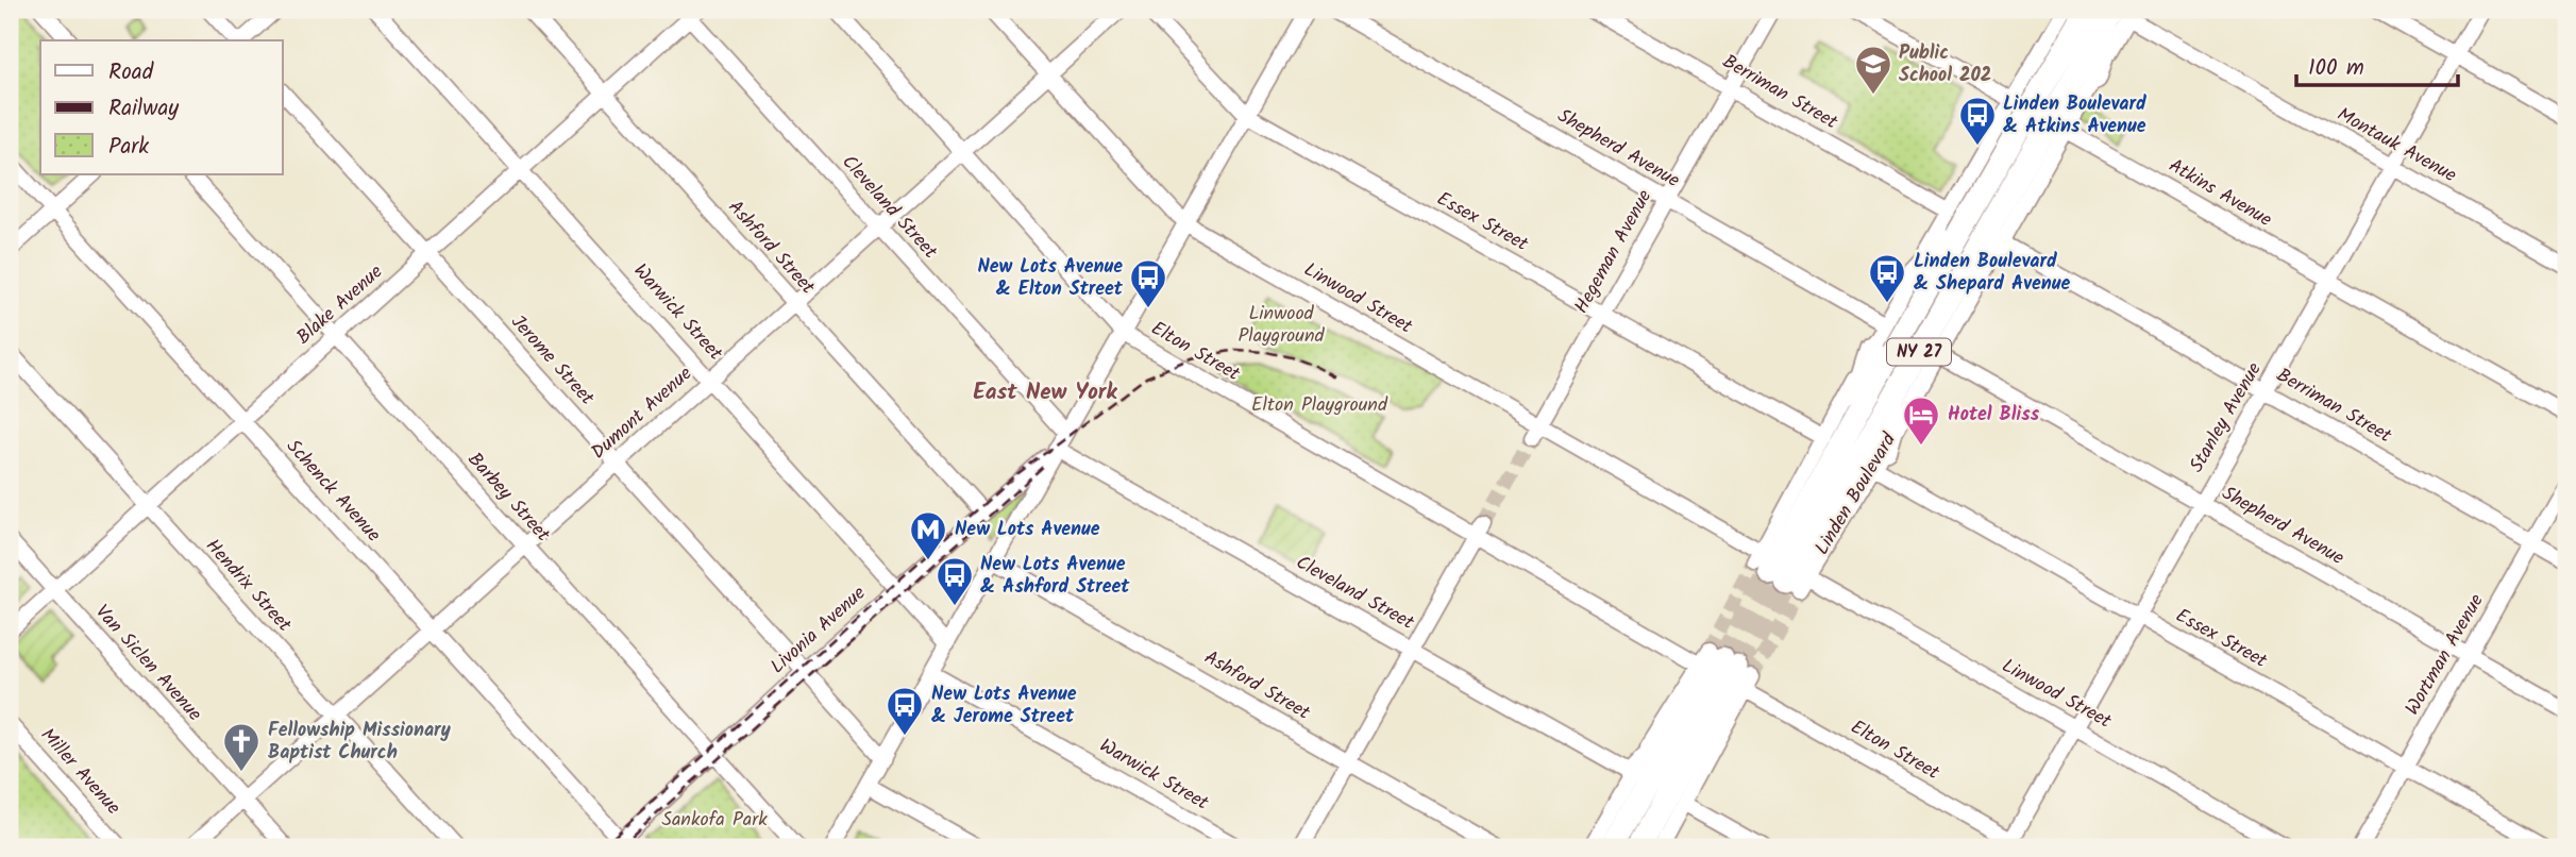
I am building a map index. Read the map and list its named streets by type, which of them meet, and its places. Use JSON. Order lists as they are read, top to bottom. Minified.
{"streets":{"highway":["NY 27","Linden Boulevard"],"street":["Berriman Street","Montauk Avenue","Shepherd Avenue","Atkins Avenue","Cleveland Street","Essex Street","Ashford Street","Hegeman Avenue","Linwood Street","Blake Avenue","Warwick Street","Elton Street","Jerome Street","Dumont Avenue","Stanley Avenue","Schenck Avenue","Barbey Street","Hendrix Street","Livonia Avenue","Wortman Avenue","Van Siclen Avenue","Miller Avenue"]},"crossings":[["Berriman Street","Hegeman Avenue"],["Berriman Street","Stanley Avenue"],["Berriman Street","Linden Boulevard"],["Berriman Street","Wortman Avenue"],["Montauk Avenue","Stanley Avenue"],["Montauk Avenue","Linden Boulevard"],["Shepherd Avenue","Hegeman Avenue"],["Shepherd Avenue","Stanley Avenue"],["Shepherd Avenue","Linden Boulevard"],["Shepherd Avenue","Wortman Avenue"],["Atkins Avenue","Stanley Avenue"],["Atkins Avenue","Linden Boulevard"],["Cleveland Street","Blake Avenue"],["Cleveland Street","Dumont Avenue"],["Cleveland Street","Livonia Avenue"],["Essex Street","Hegeman Avenue"],["Essex Street","Stanley Avenue"],["Essex Street","Linden Boulevard"],["Essex Street","Wortman Avenue"],["Ashford Street","Blake Avenue"],["Ashford Street","Dumont Avenue"],["Ashford Street","Livonia Avenue"],["Hegeman Avenue","Linwood Street"],["Linwood Street","Dumont Avenue"],["Linwood Street","Stanley Avenue"],["Linwood Street","Linden Boulevard"],["Blake Avenue","Warwick Street"],["Blake Avenue","Jerome Street"],["Blake Avenue","Schenck Avenue"],["Blake Avenue","Barbey Street"],["Blake Avenue","Hendrix Street"],["Blake Avenue","Van Siclen Avenue"],["Warwick Street","Dumont Avenue"],["Warwick Street","Livonia Avenue"],["Elton Street","Dumont Avenue"],["Elton Street","Stanley Avenue"],["Jerome Street","Dumont Avenue"],["Jerome Street","Livonia Avenue"],["Dumont Avenue","Schenck Avenue"],["Dumont Avenue","Barbey Street"],["Dumont Avenue","Hendrix Street"],["Dumont Avenue","Van Siclen Avenue"],["Schenck Avenue","Livonia Avenue"],["Barbey Street","Livonia Avenue"]],"districts":["East New York"],"parks":["Linwood Playground","Elton Playground","Sankofa Park"],"places":{"school or university":["Public School 202"],"bus stop":["Linden Boulevard & Atkins Avenue","Linden Boulevard & Shepard Avenue","New Lots Avenue & Elton Street","New Lots Avenue & Ashford Street","New Lots Avenue & Jerome Street"],"hotel":["Hotel Bliss"],"metro station":["New Lots Avenue"],"church":["Fellowship Missionary Baptist Church"]},"legend":["Road","Railway","Park"],"scale_bar":"100 m"}
